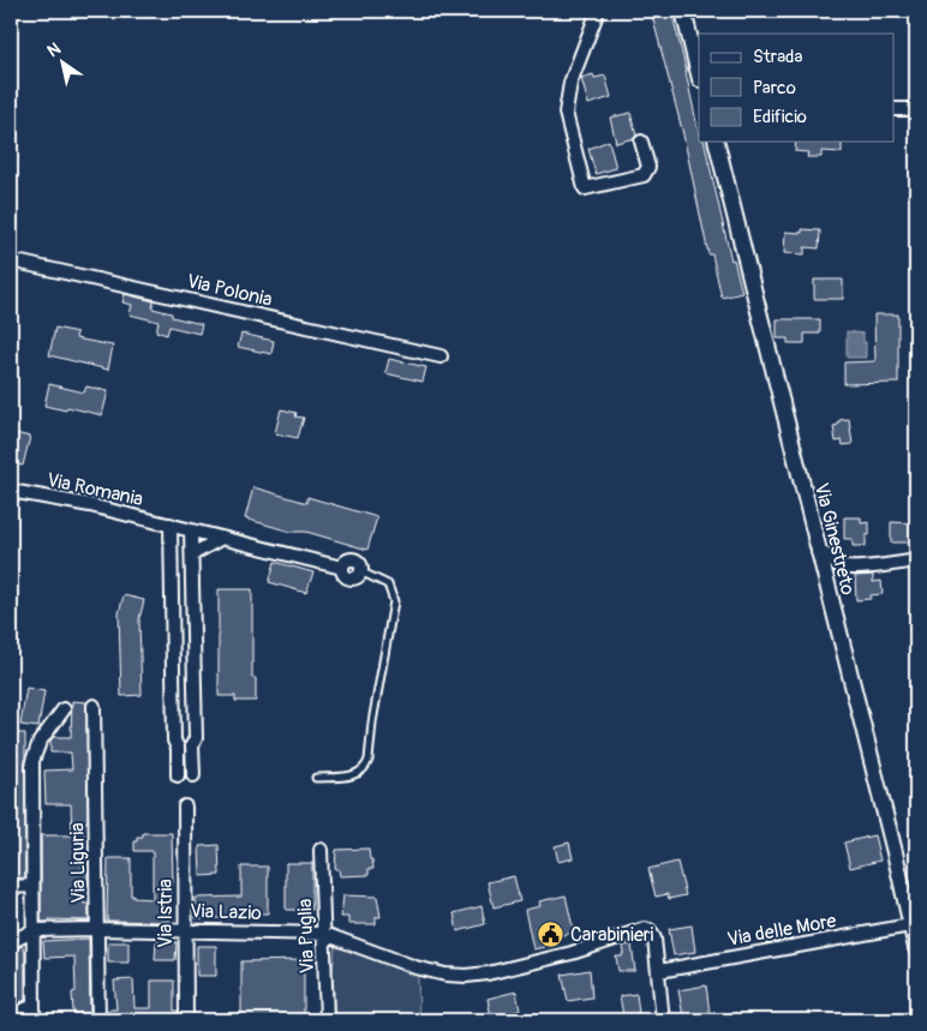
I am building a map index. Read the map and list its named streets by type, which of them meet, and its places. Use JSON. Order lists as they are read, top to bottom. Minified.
{"streets":{"street":["Via Polonia","Via Romania","Via Ginestreto","Via Liguria","Via Lazio","Via Istria","Via delle More","Via Puglia"]},"crossings":[["Via Ginestreto","Via delle More"],["Via Liguria","Via Lazio"],["Via Lazio","Via Istria"],["Via Lazio","Via delle More"],["Via Lazio","Via Puglia"]],"places":{"public building":["Carabinieri"]},"legend":["Strada","Parco","Edificio"],"north":"top left"}
